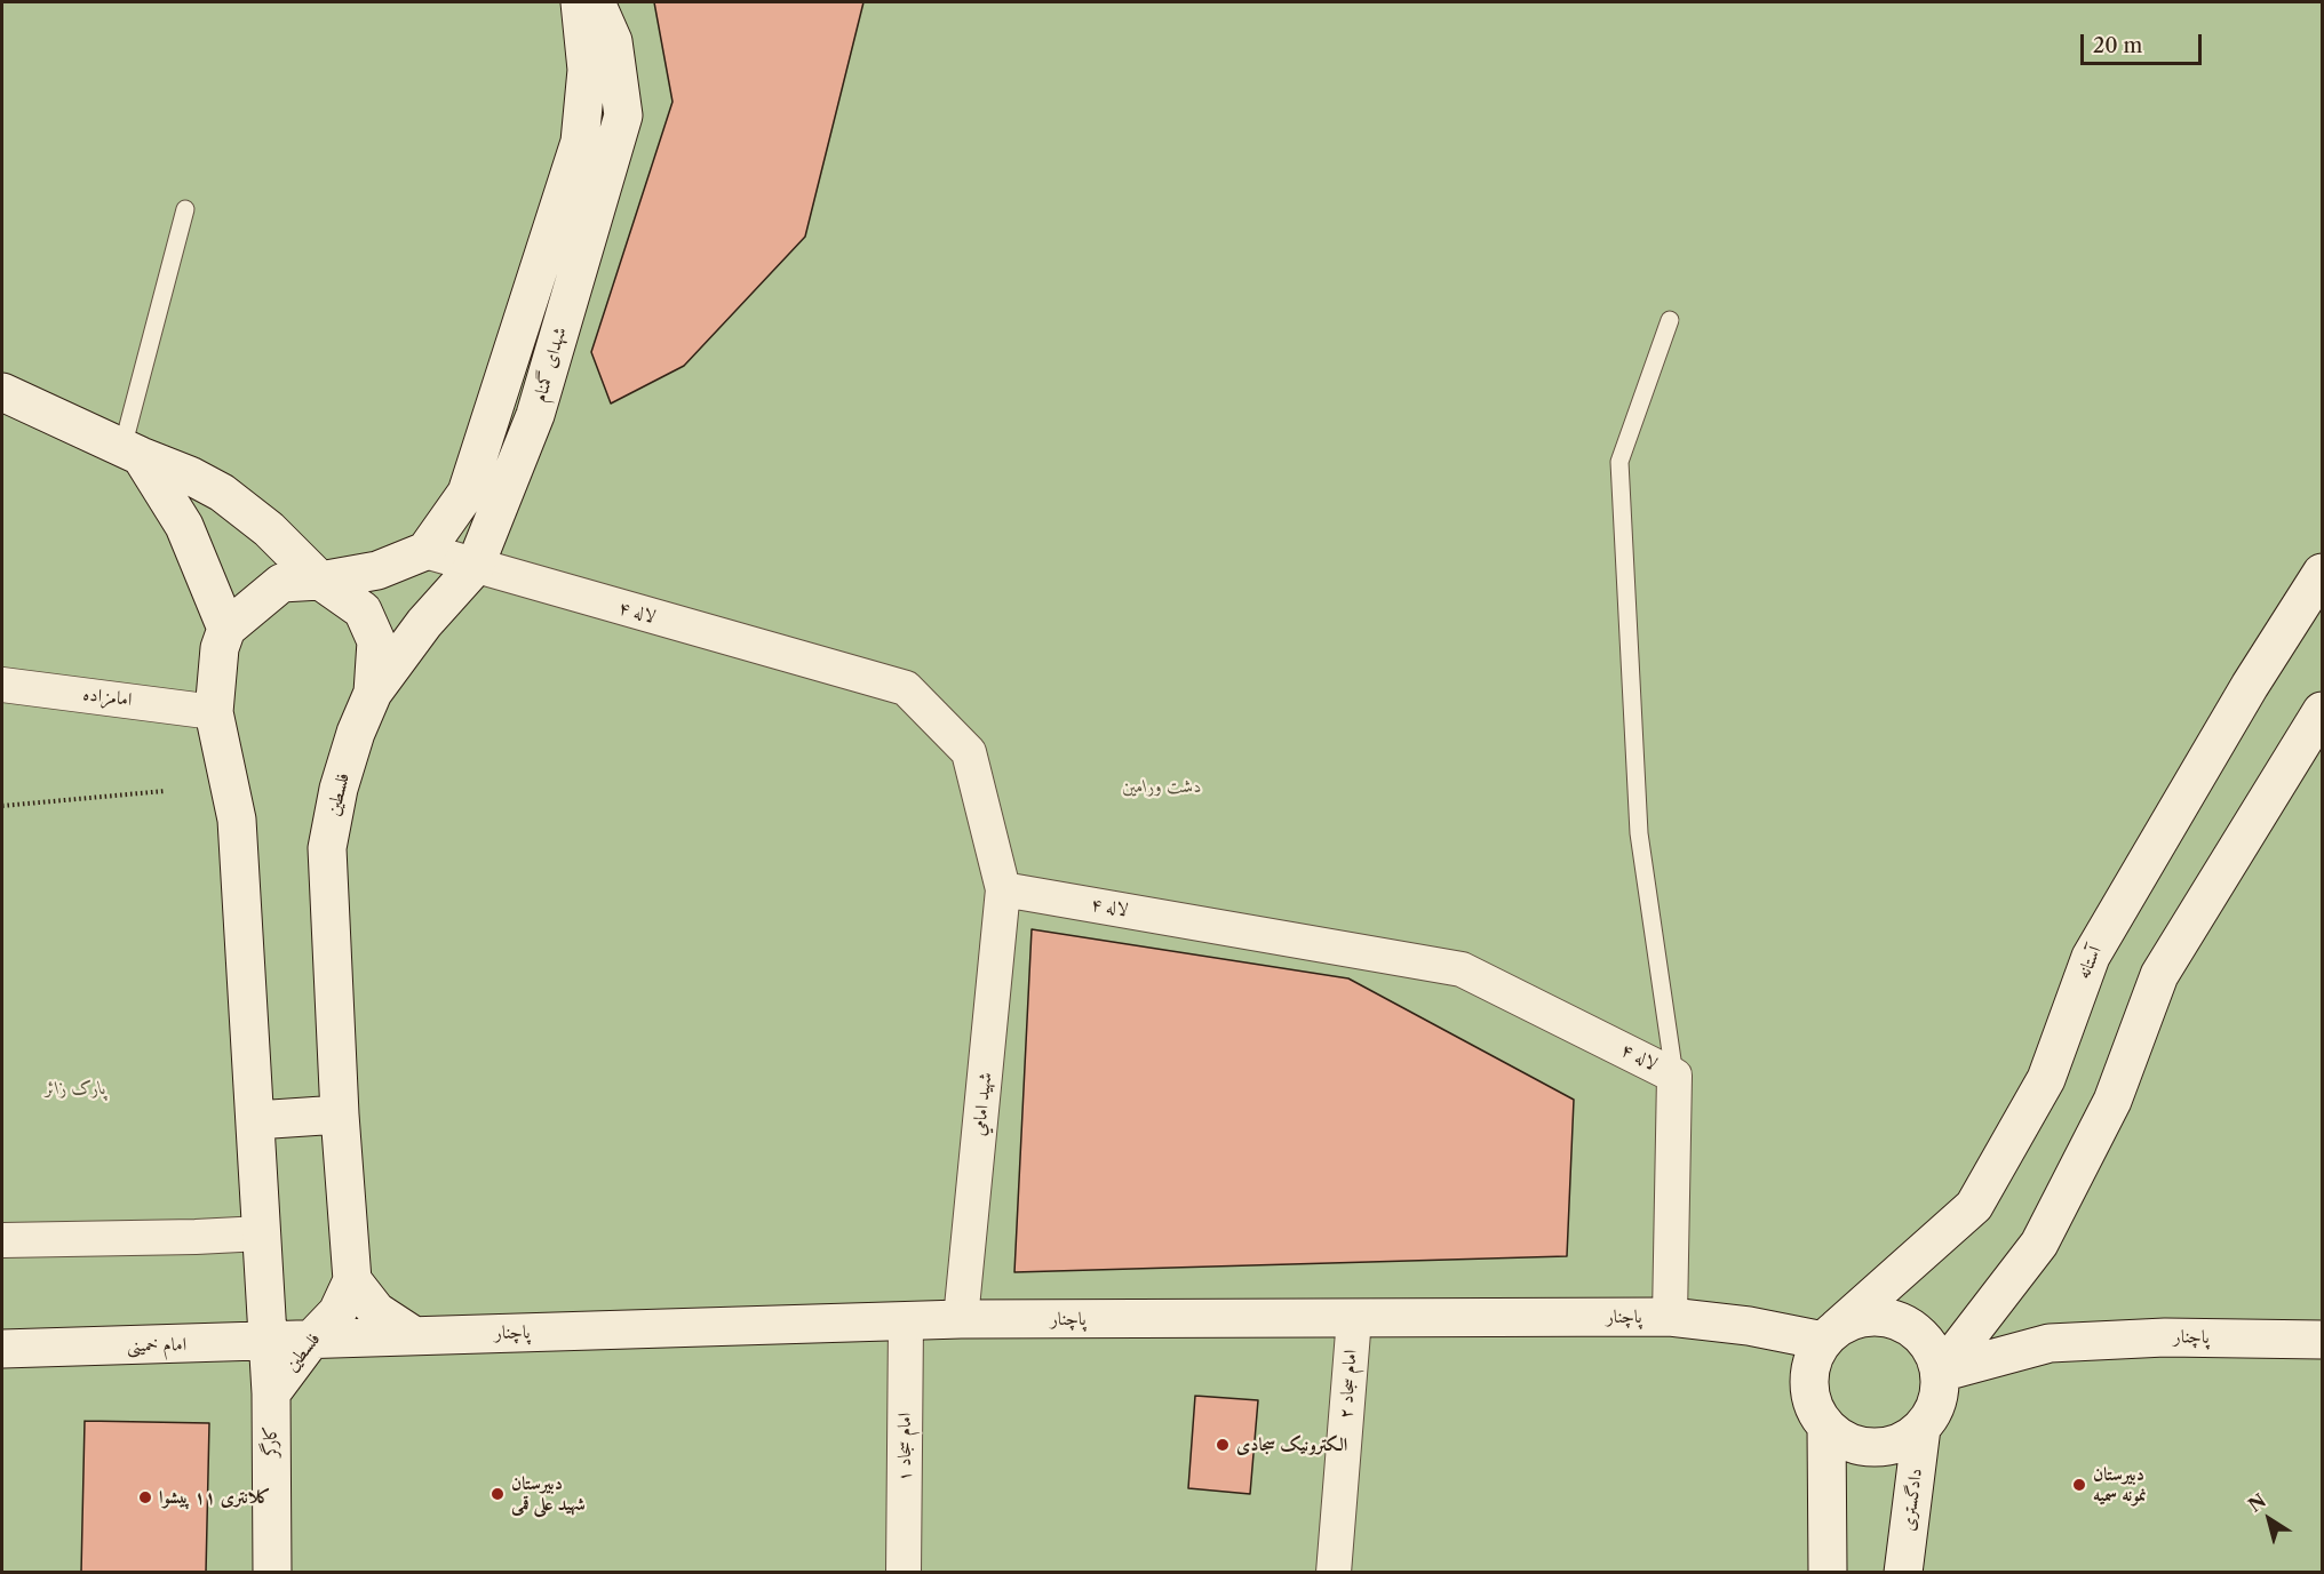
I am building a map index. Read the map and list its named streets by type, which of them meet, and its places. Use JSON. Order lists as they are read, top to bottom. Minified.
{"streets":{"main road":["شهدای گمنام","فلسطین","آستانه","پاچنار","امام خمینی","کارگر","دادگستری"],"street":["لاله ۴","امامزاده","شهيد امامي","امام سجاد ۲","امام سجاد ۱"]},"crossings":[["شهدای گمنام","لاله ۴"],["شهدای گمنام","فلسطین"],["لاله ۴","شهيد امامي"],["لاله ۴","پاچنار"],["امامزاده","فلسطین"],["فلسطین","پاچنار"],["فلسطین","امام خمینی"],["فلسطین","کارگر"],["آستانه","پاچنار"],["آستانه","دادگستری"],["شهيد امامي","پاچنار"],["پاچنار","امام خمینی"],["پاچنار","امام سجاد ۲"],["پاچنار","امام سجاد ۱"],["پاچنار","دادگستری"]],"parks":["دشت ورامین","پارک زائر"],"places":["الکترونیک سجادی","دبیرستان نمونه سمیه","دبیرستان شهید علی قمی","کلانتری ۱۱ پیشوا"],"scale_bar":"20 m","north":"top left"}
